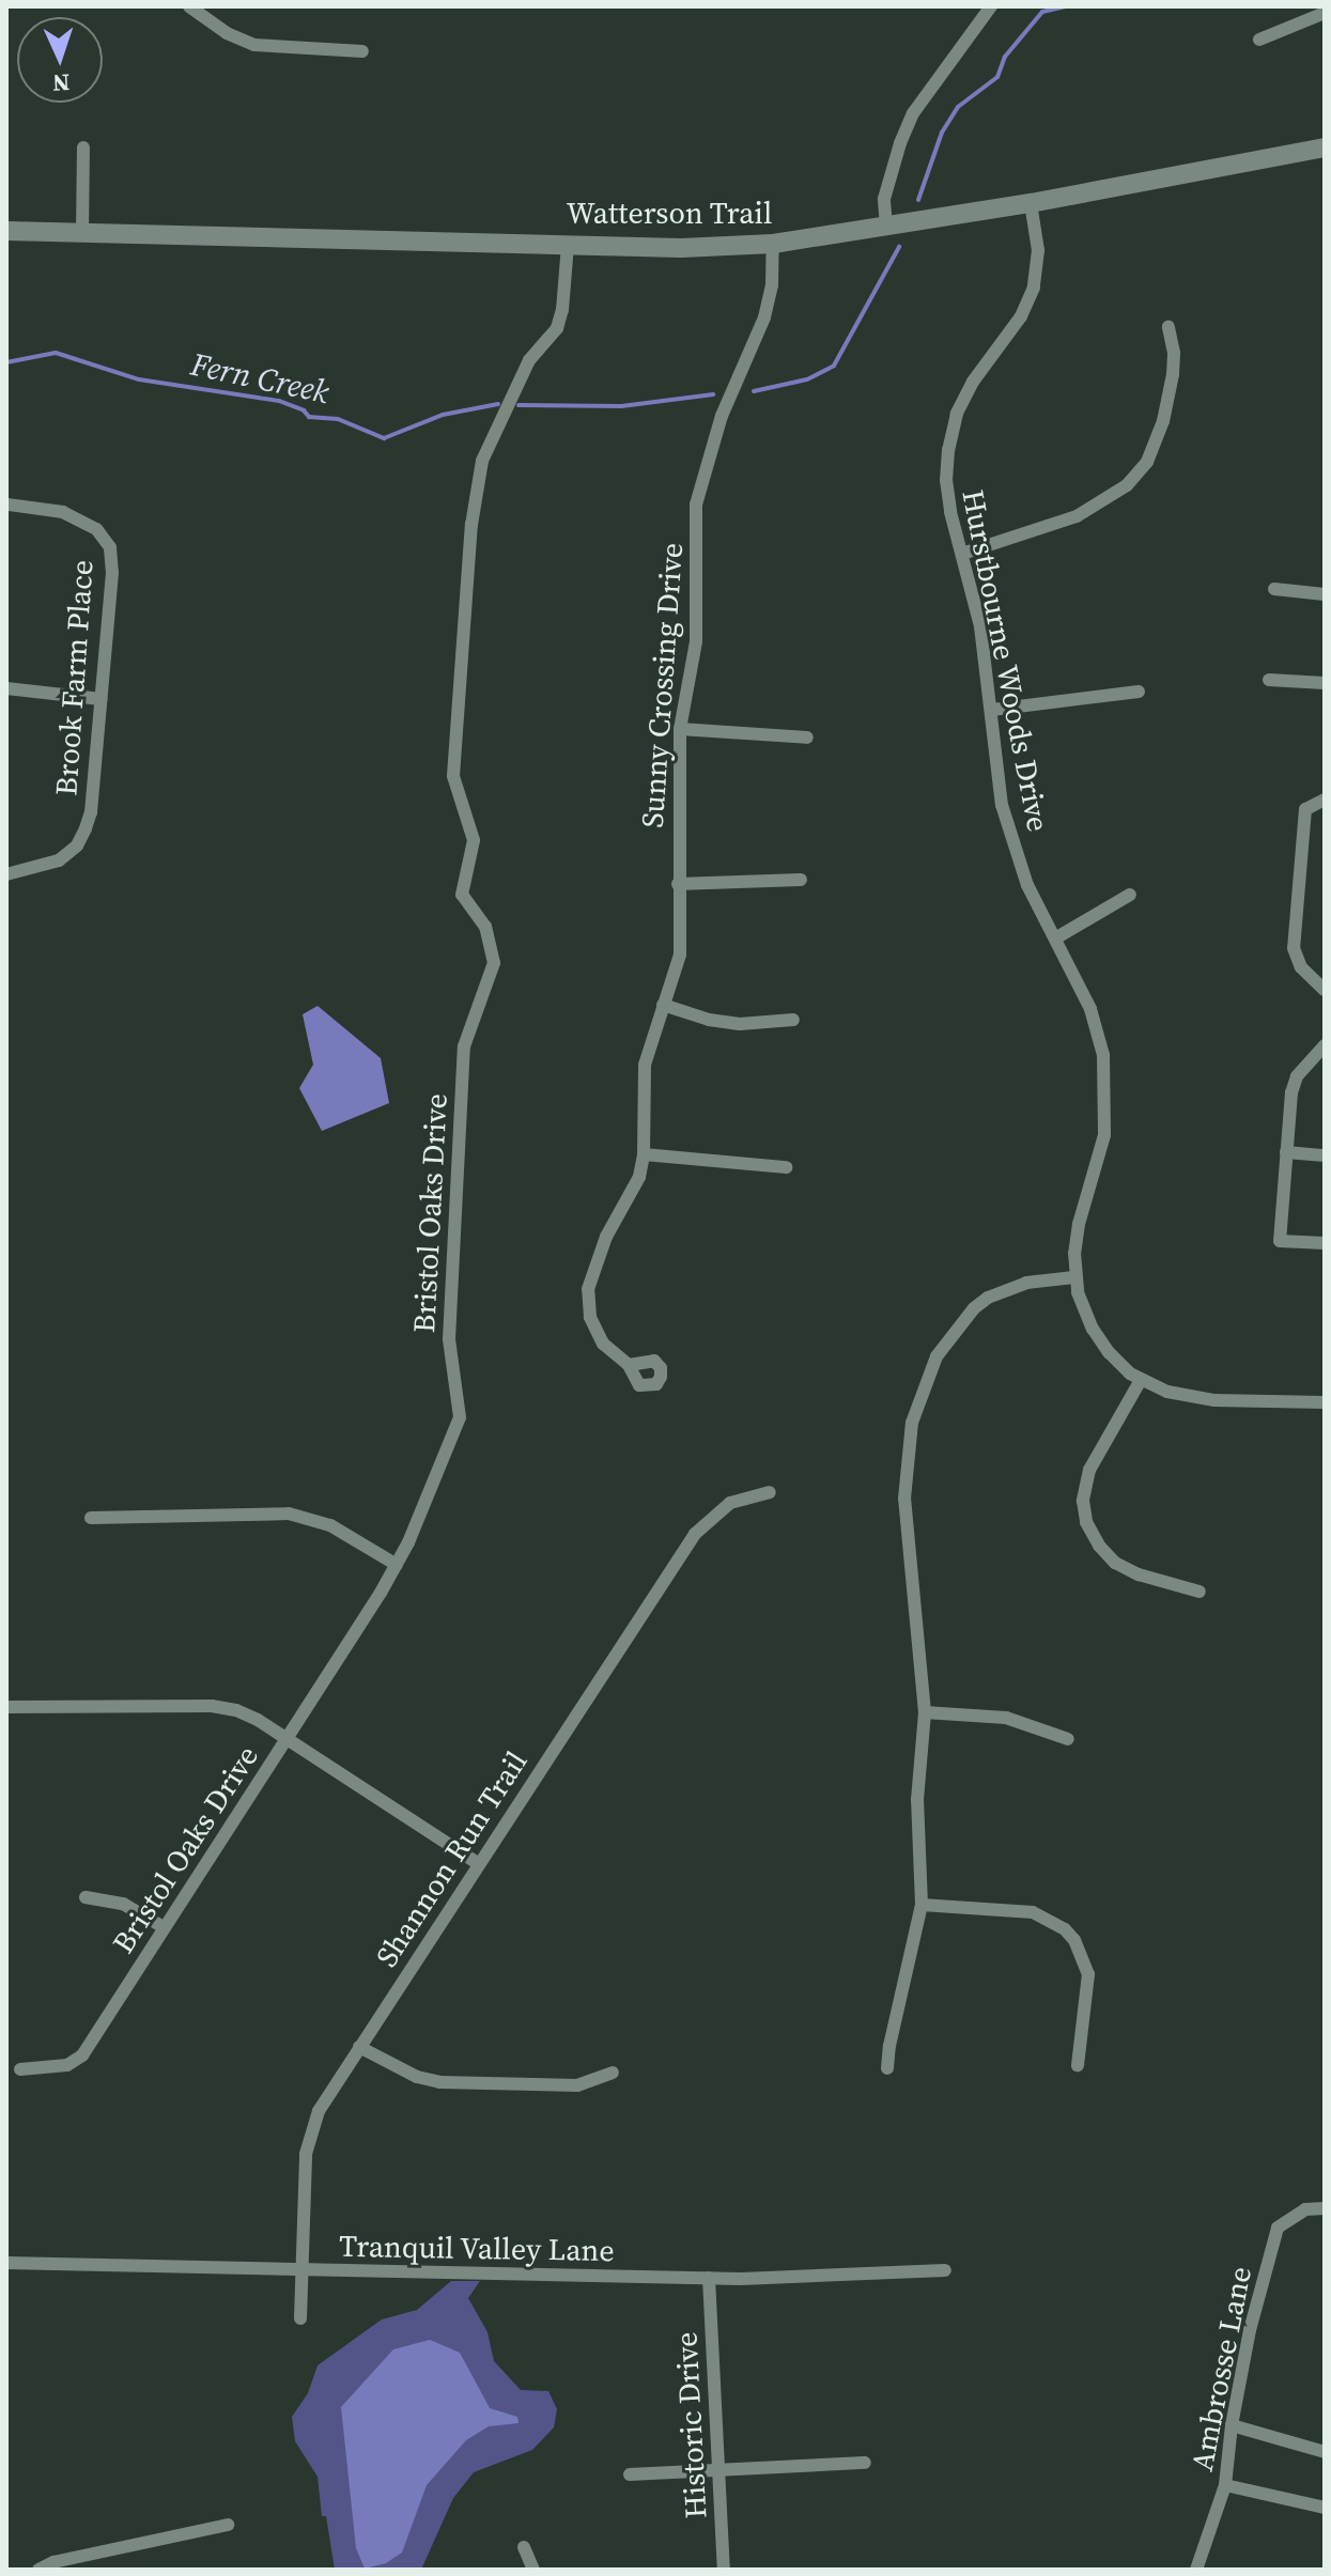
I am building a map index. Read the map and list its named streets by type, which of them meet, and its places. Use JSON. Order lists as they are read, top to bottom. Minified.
{"streets":{"main road":["Watterson Trail"],"street":["Hurstbourne Woods Drive","Brook Farm Place","Sunny Crossing Drive","Bristol Oaks Drive","Shannon Run Trail","Tranquil Valley Lane","Ambrosse Lane","Historic Drive"]},"crossings":[["Watterson Trail","Hurstbourne Woods Drive"],["Watterson Trail","Sunny Crossing Drive"],["Watterson Trail","Bristol Oaks Drive"],["Shannon Run Trail","Tranquil Valley Lane"],["Tranquil Valley Lane","Historic Drive"]],"water":["Fern Creek"],"north":"bottom"}
